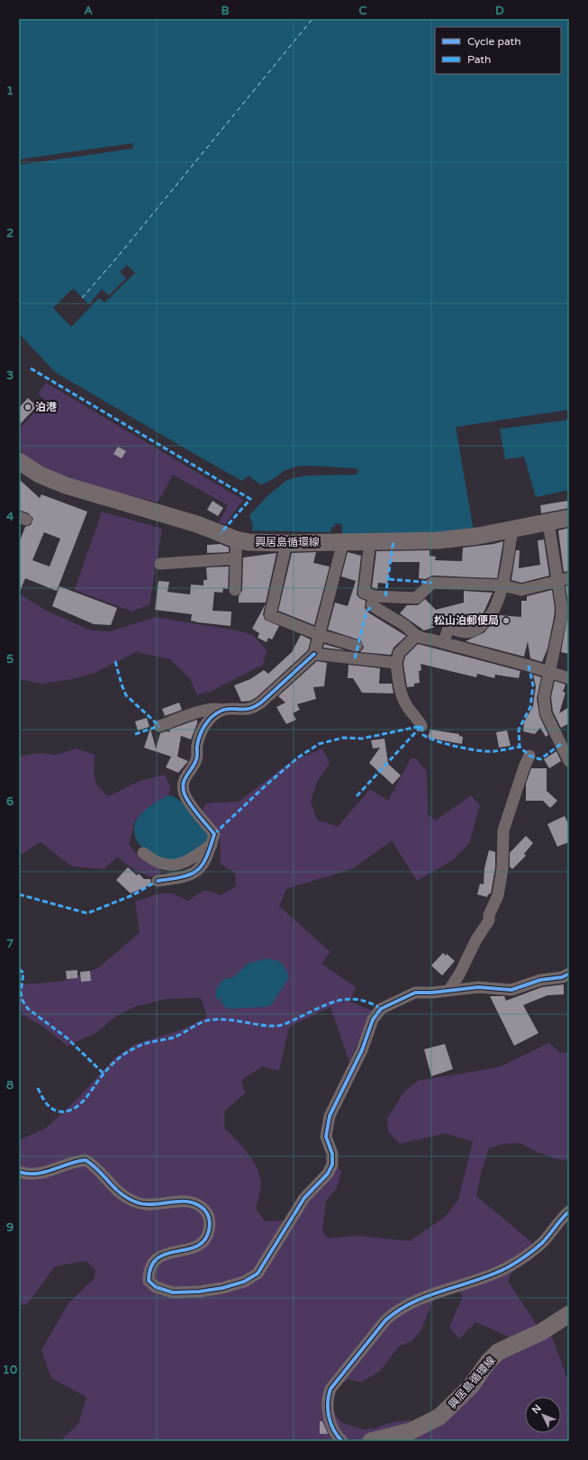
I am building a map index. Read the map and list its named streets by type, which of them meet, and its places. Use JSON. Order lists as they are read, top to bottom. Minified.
{"streets":{"main road":["興居島循環線"]},"places":["泊港","松山泊郵便局"],"legend":["Cycle path","Path"],"north":"top left","grid":{"columns":["A","B","C","D"],"rows":["1","2","3","4","5","6","7","8","9","10"]}}
